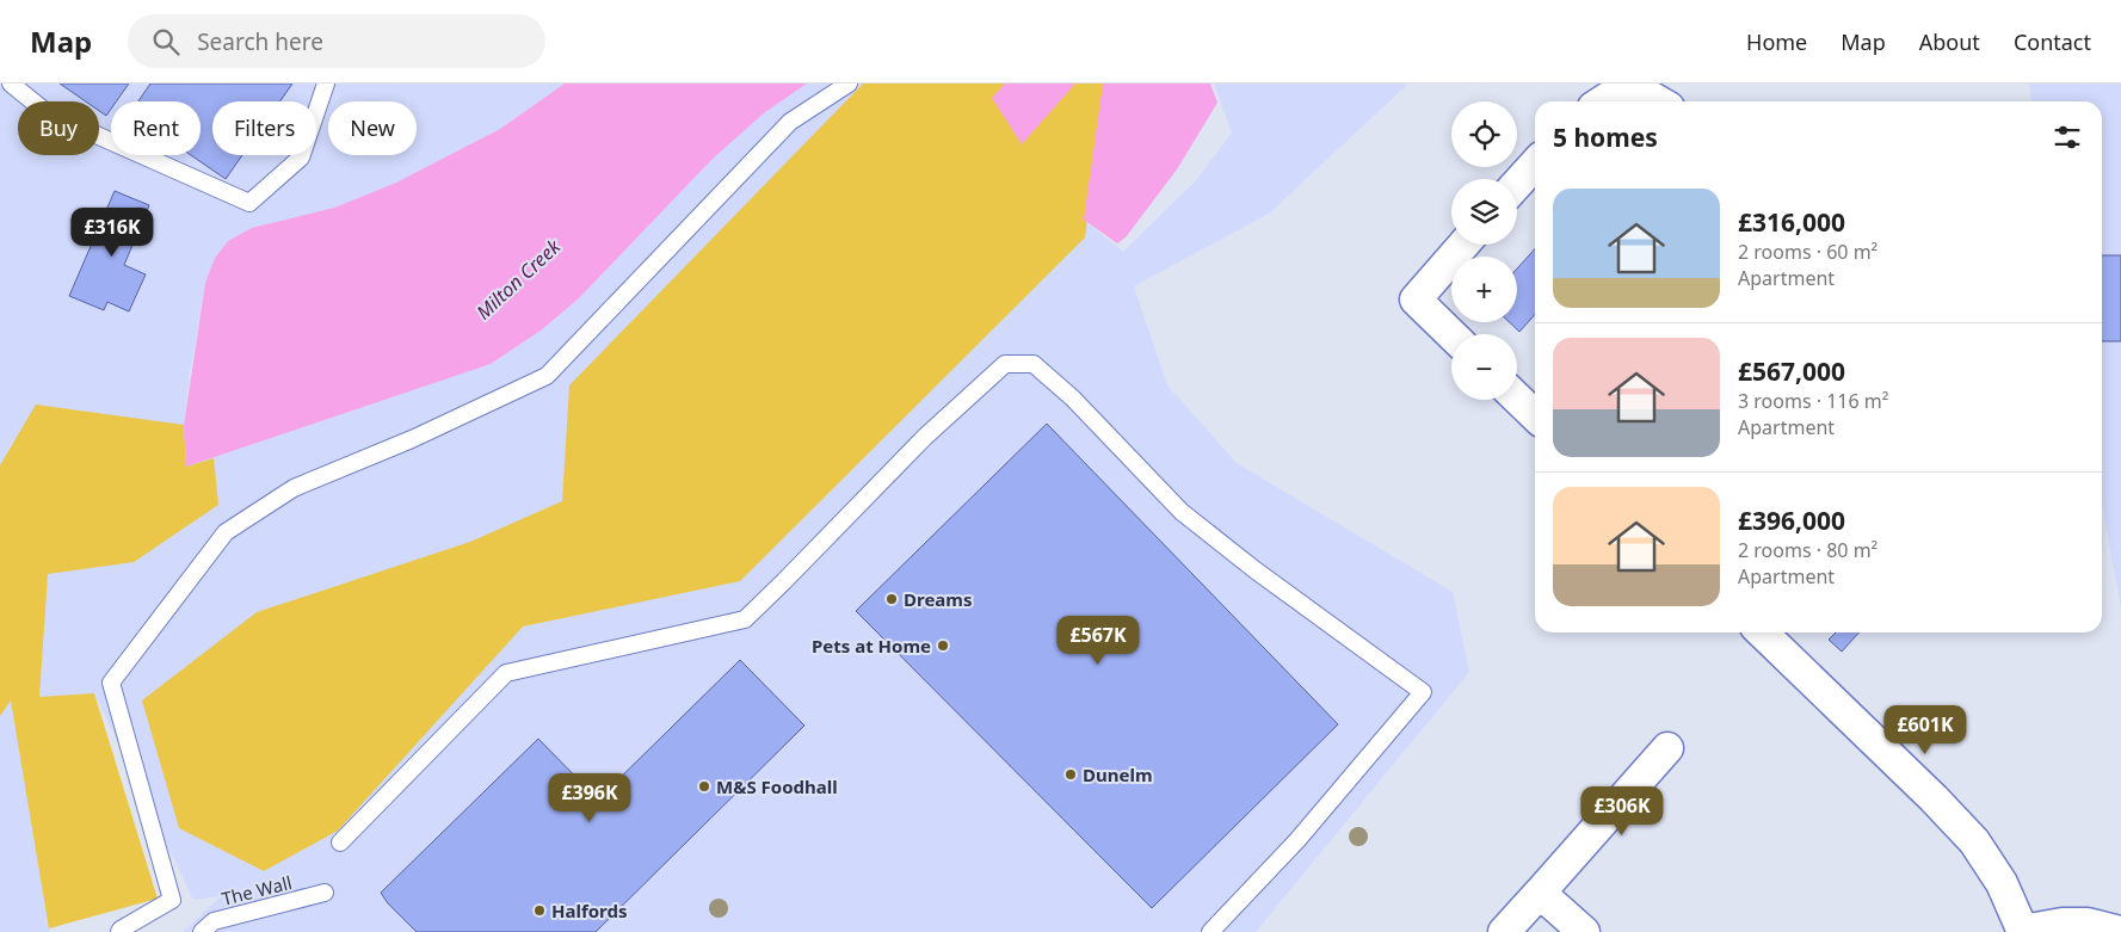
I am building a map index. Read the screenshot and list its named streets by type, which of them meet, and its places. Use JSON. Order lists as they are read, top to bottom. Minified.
{"streets":{"lane":["The Wall"]},"water":["Milton Creek"],"places":["Dreams","Pets at Home","Dunelm","M&S Foodhall","Halfords"],"page":{"header":"Map","search":"Search here","nav":["Home","Map","About","Contact"],"map_buttons":["+","−"],"chip":["Buy","Rent","Filters","New"],"heading":"5 homes","list":[{"name":"£316,000","note":"2 rooms · 60 m² · Apartment"},{"name":"£567,000","note":"3 rooms · 116 m² · Apartment"},{"name":"£396,000","note":"2 rooms · 80 m² · Apartment"}],"price":["£316K","£567K","£601K","£396K","£306K"]}}
